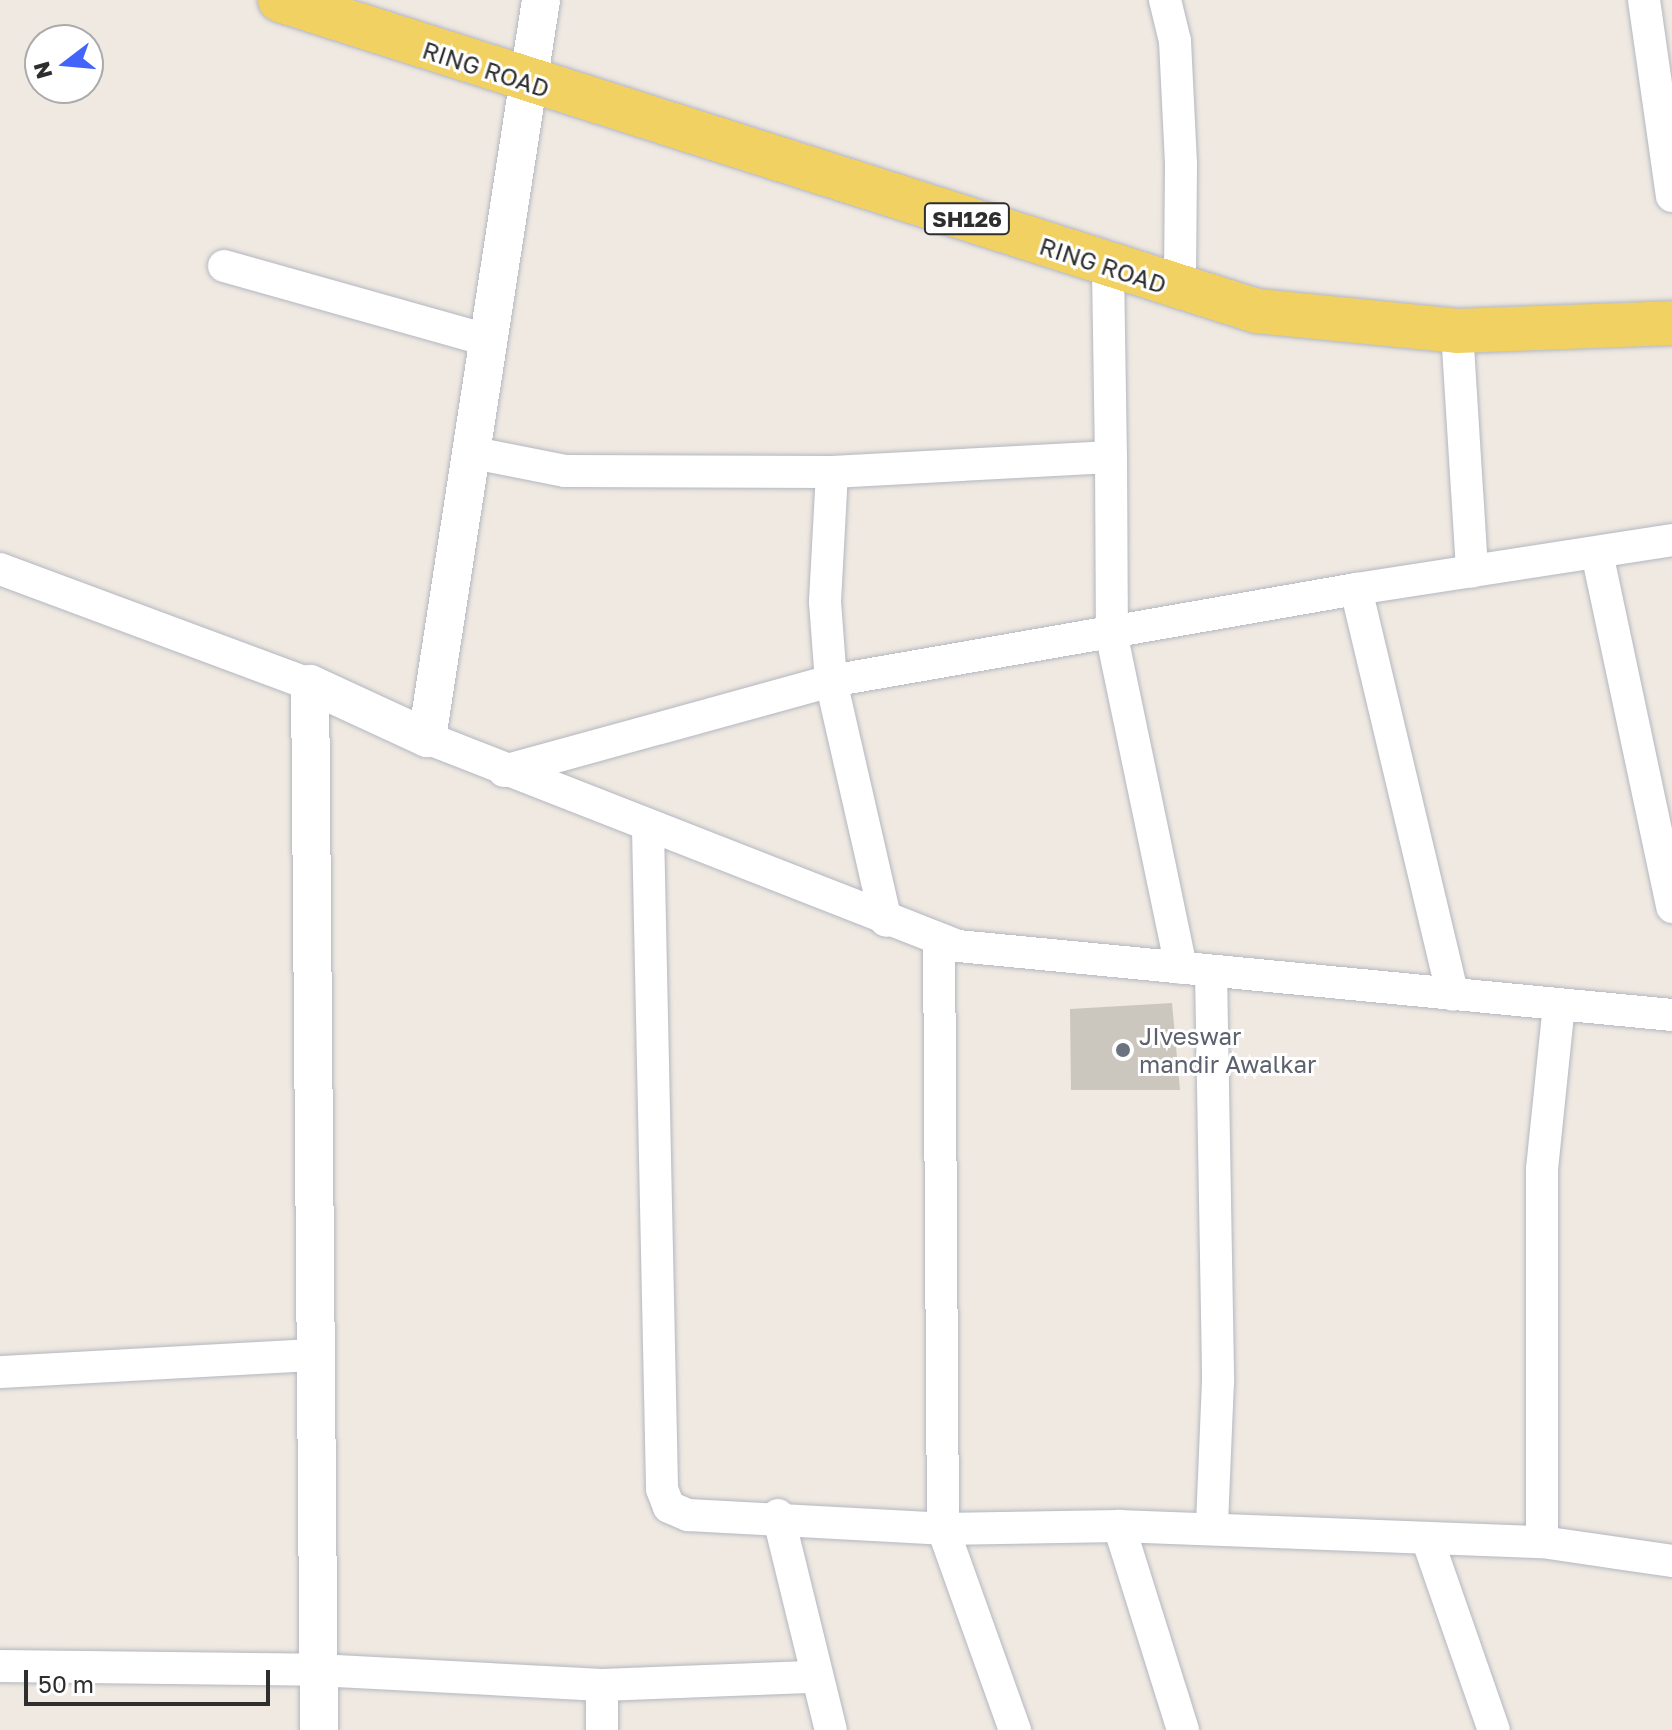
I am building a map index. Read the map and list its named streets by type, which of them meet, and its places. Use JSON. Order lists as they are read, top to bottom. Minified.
{"streets":{"main road":["RING ROAD","SH126"]},"places":["JIveswar mandir Awalkar"],"scale_bar":"50 m","north":"left"}
